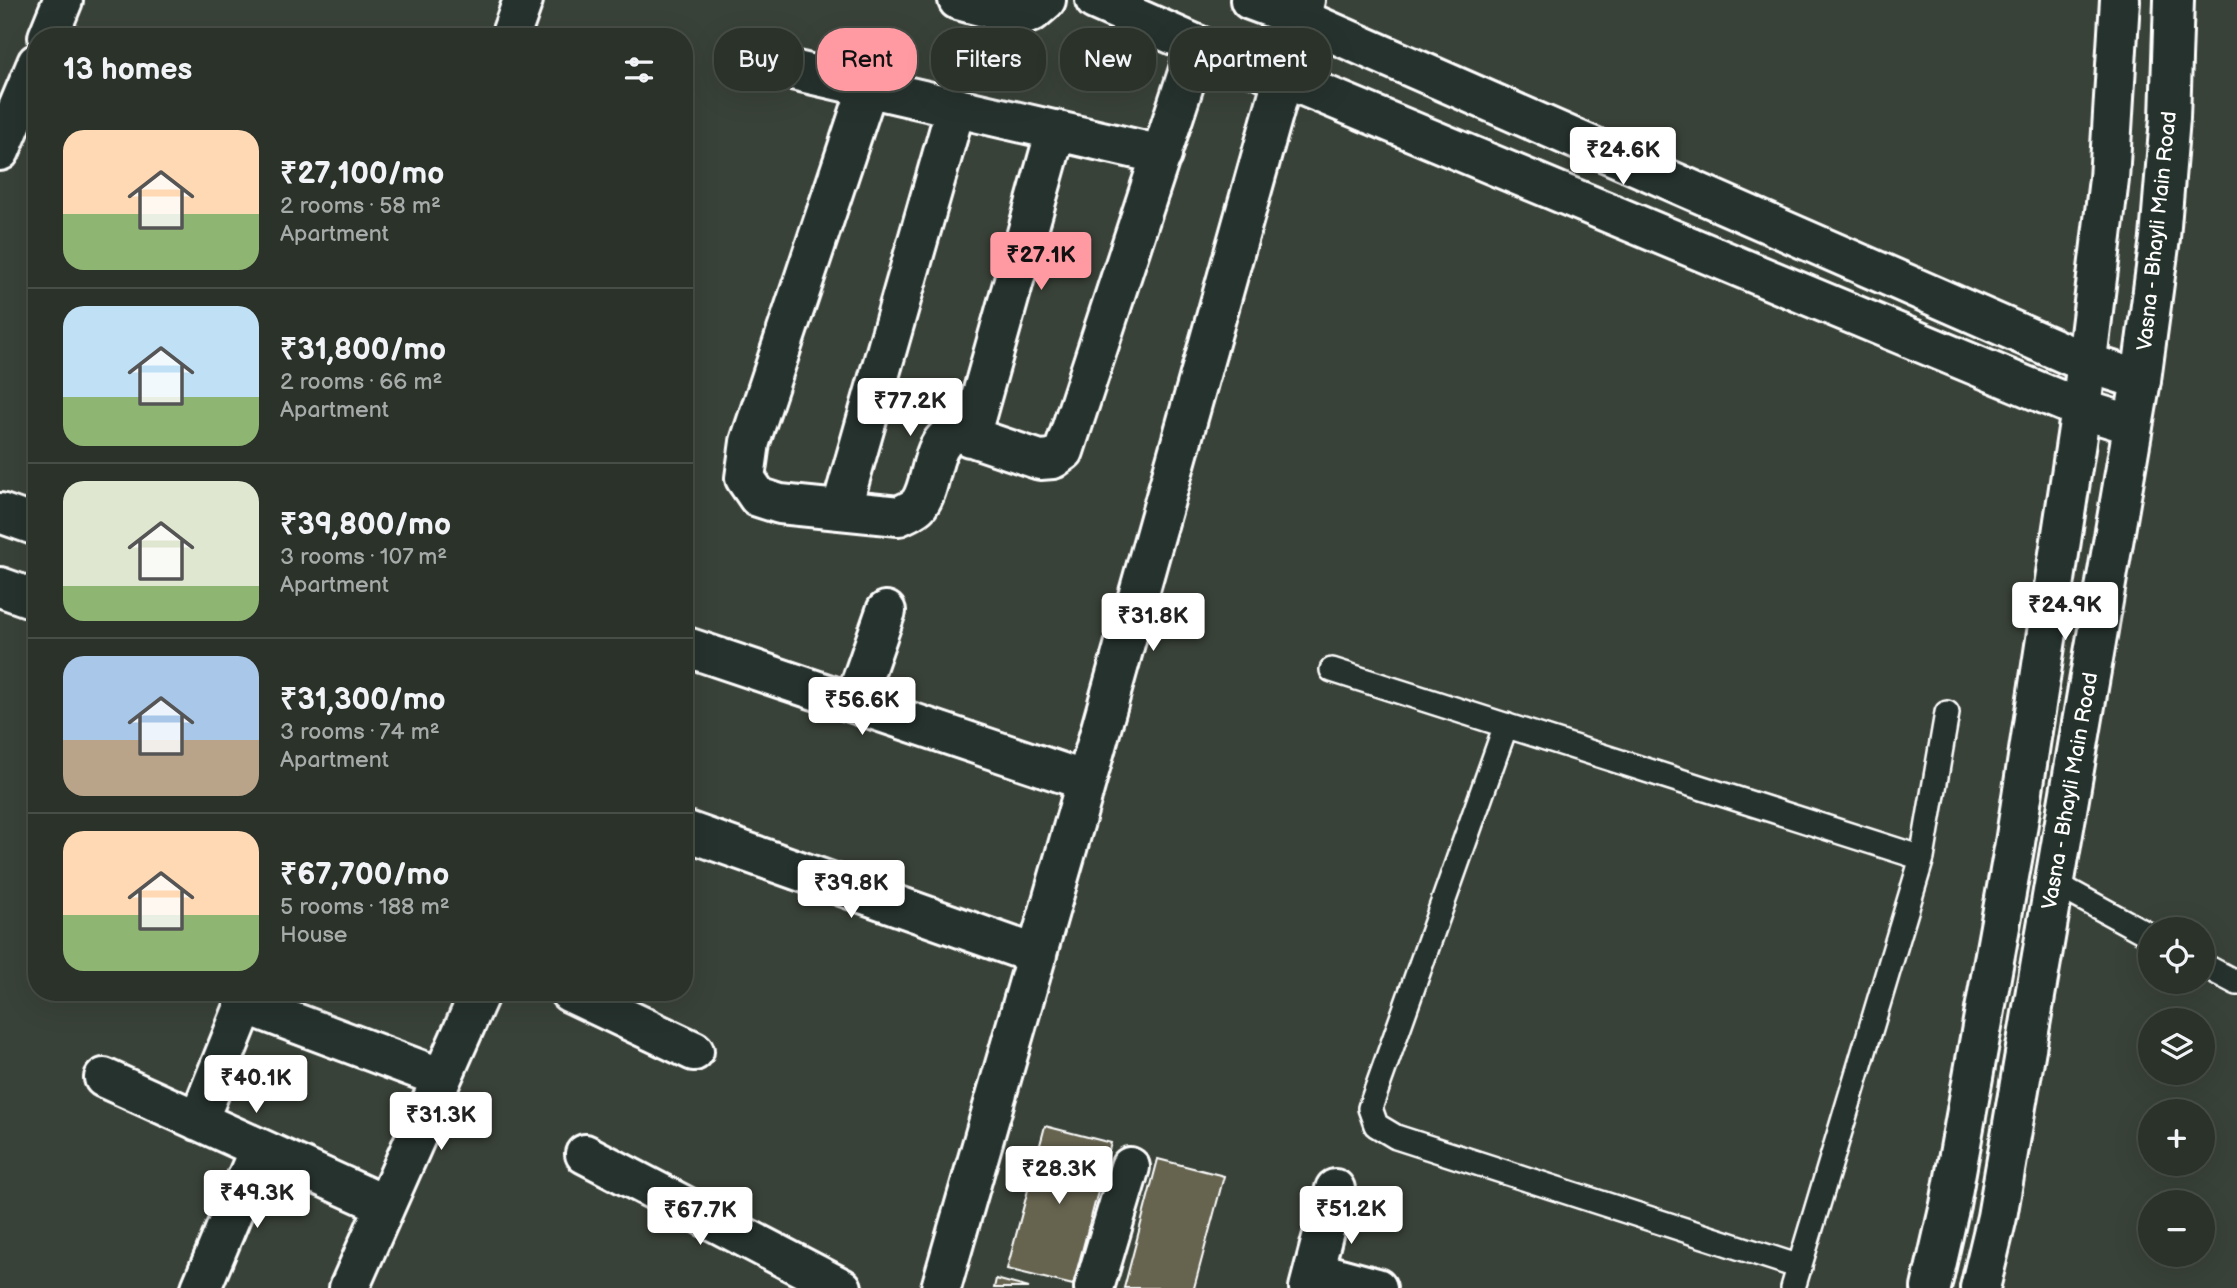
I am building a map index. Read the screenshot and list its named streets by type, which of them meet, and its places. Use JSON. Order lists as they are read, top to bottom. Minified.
{"streets":{"street":["Vasna - Bhayli Main Road"]},"page":{"chip":["Buy","Rent","Filters","New","Apartment"],"heading":"13 homes","list":[{"name":"₹27,100/mo","note":"2 rooms · 58 m² · Apartment"},{"name":"₹31,800/mo","note":"2 rooms · 66 m² · Apartment"},{"name":"₹39,800/mo","note":"3 rooms · 107 m² · Apartment"},{"name":"₹31,300/mo","note":"3 rooms · 74 m² · Apartment"},{"name":"₹67,700/mo","note":"5 rooms · 188 m² · House"}],"price":["₹24.6K","₹27.1K","₹77.2K","₹24.9K","₹31.8K","₹56.6K","₹39.8K","₹40.1K","₹31.3K","₹28.3K","₹49.3K","₹51.2K","₹67.7K"],"map_buttons":["+","−"]}}
